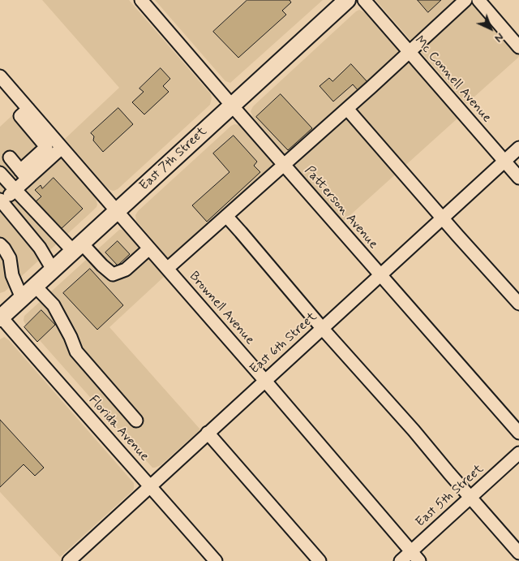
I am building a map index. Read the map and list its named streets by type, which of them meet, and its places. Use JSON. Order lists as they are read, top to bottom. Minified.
{"streets":{"main road":["East 7th Street"],"street":["Mc Connell Avenue","Patterson Avenue","Brownell Avenue","East 6th Street","Florida Avenue","East 5th Street"]},"crossings":[["Mc Connell Avenue","East 6th Street"],["East 7th Street","Patterson Avenue"],["East 7th Street","Brownell Avenue"],["East 7th Street","Florida Avenue"],["Patterson Avenue","East 6th Street"],["Brownell Avenue","East 6th Street"],["Brownell Avenue","East 5th Street"],["East 6th Street","Florida Avenue"]],"north":"bottom right"}
